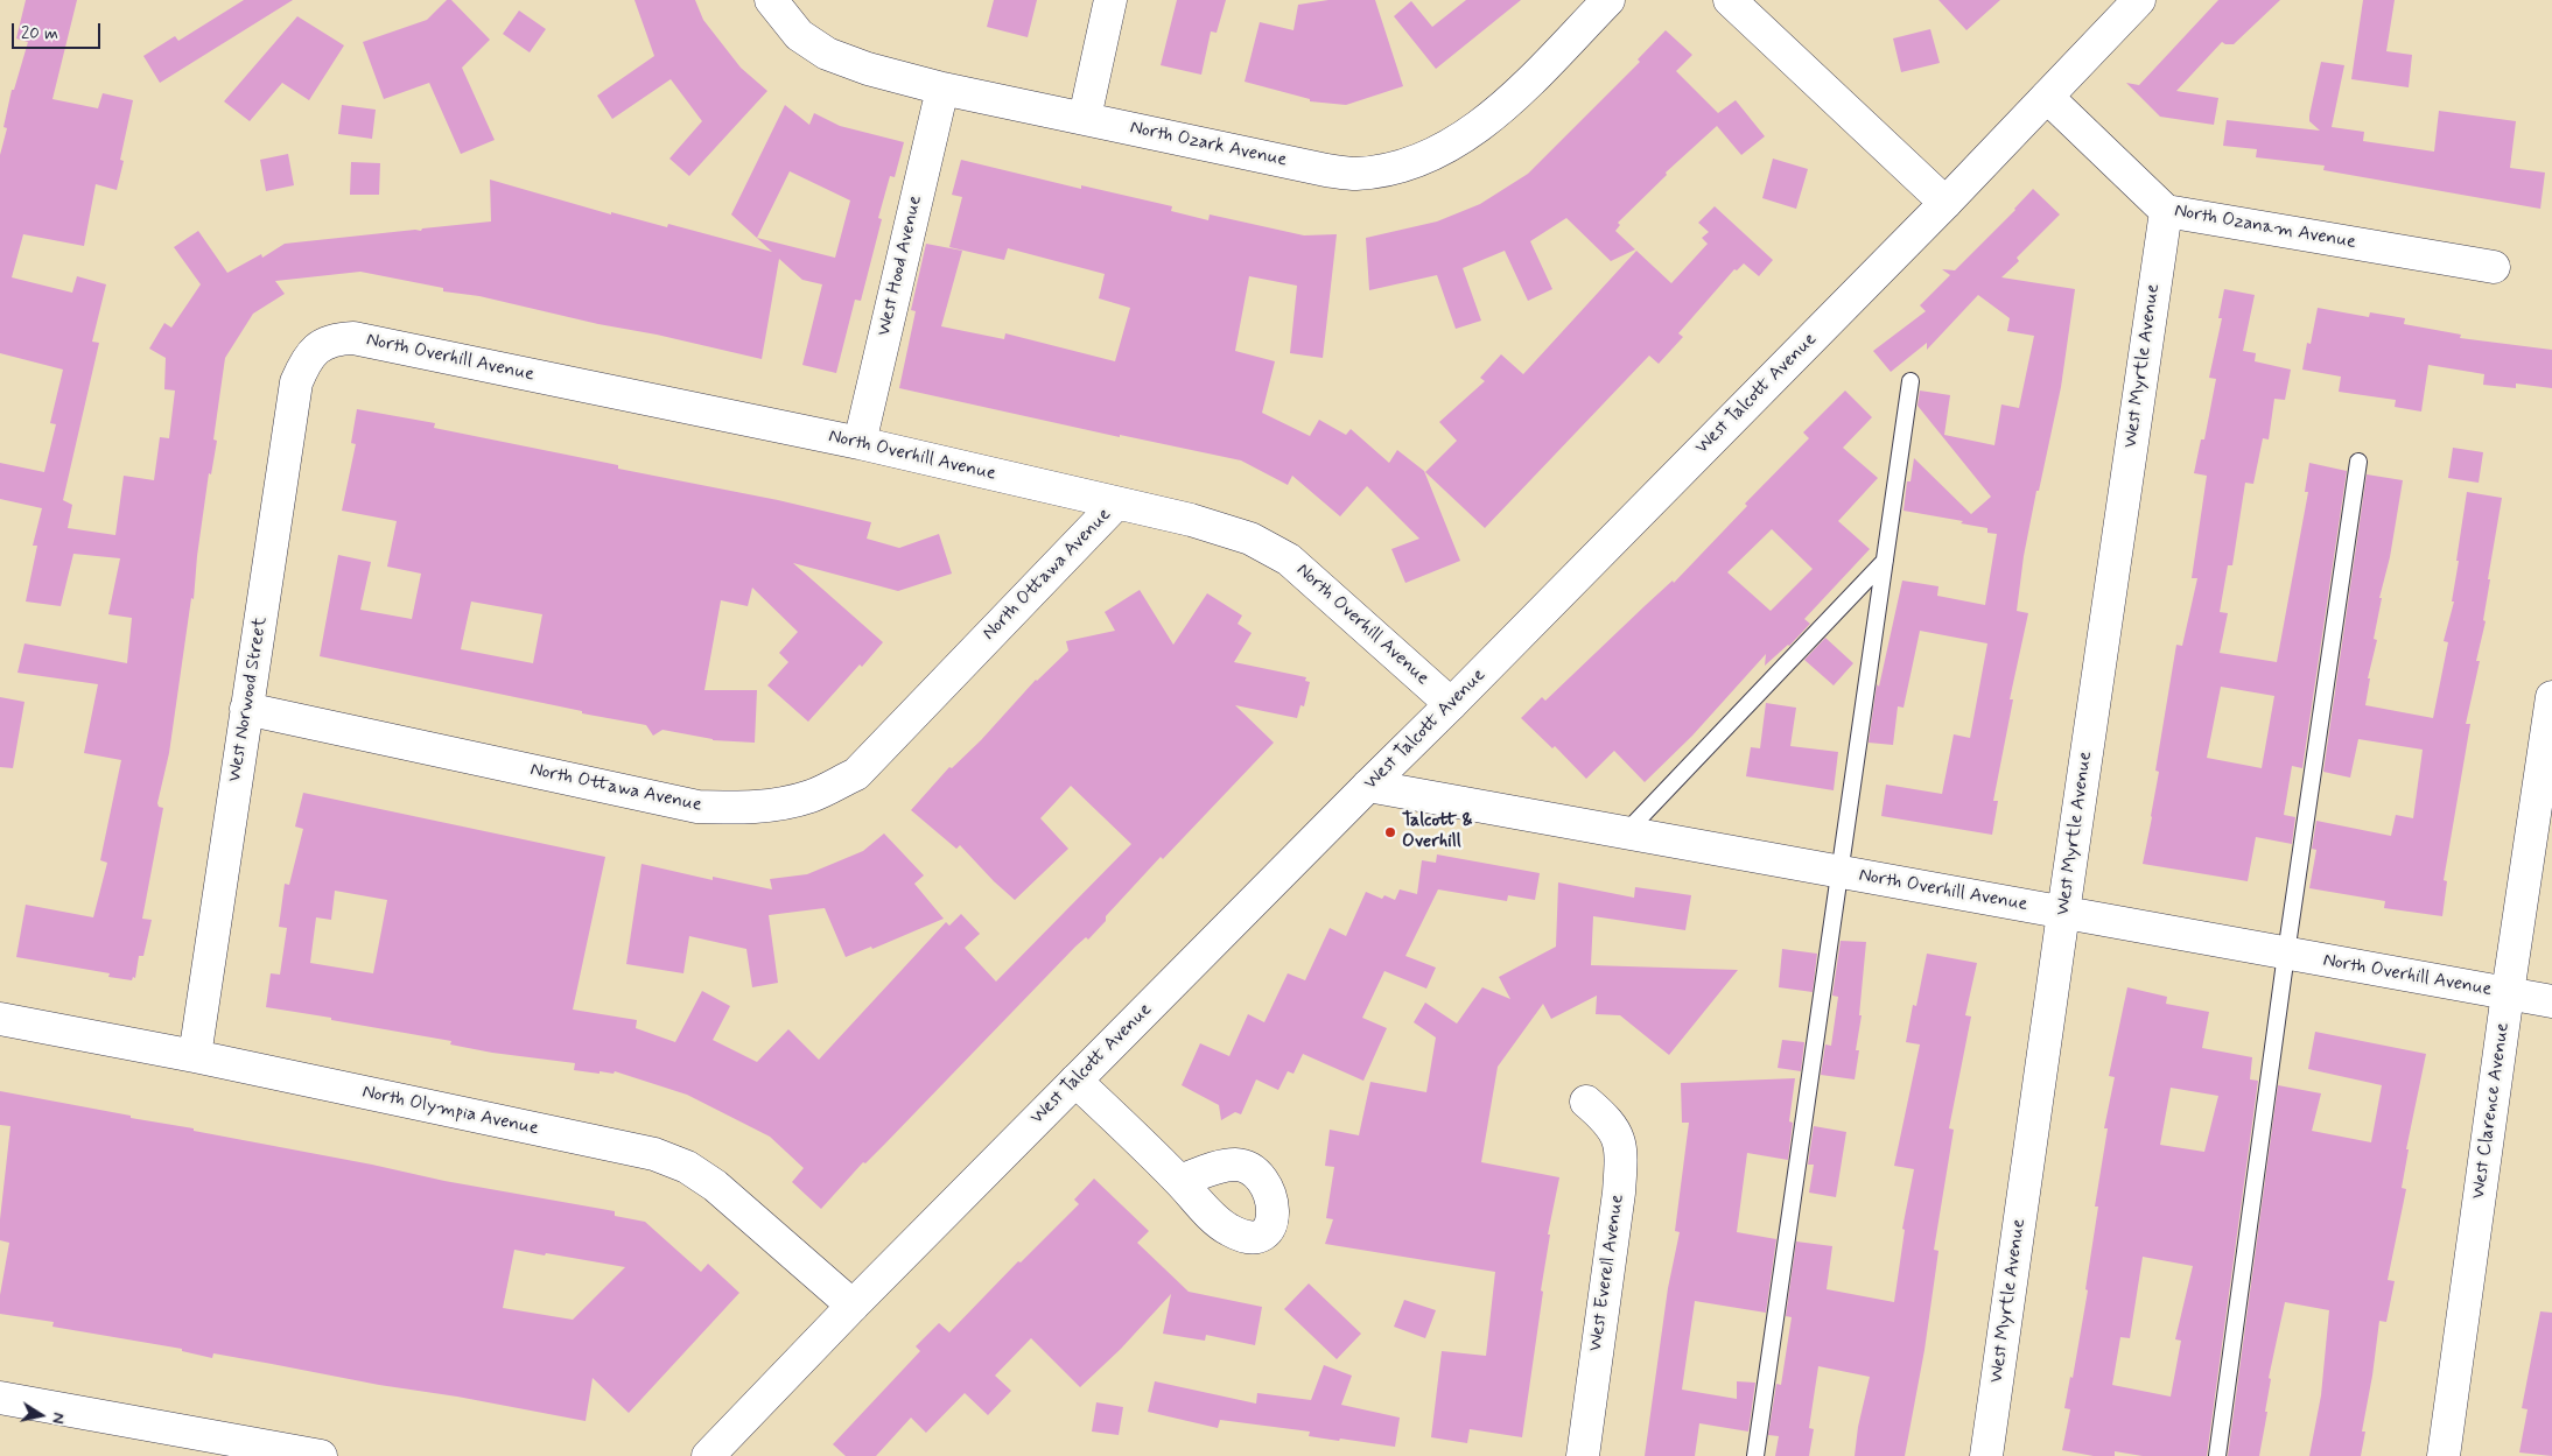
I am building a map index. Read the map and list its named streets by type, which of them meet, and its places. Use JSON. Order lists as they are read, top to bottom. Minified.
{"streets":{"street":["North Ozark Avenue","North Ozanam Avenue","West Hood Avenue","North Overhill Avenue","West Myrtle Avenue","West Talcott Avenue","North Ottawa Avenue","West Norwood Street","North Olympia Avenue","West Clarence Avenue","West Everell Avenue"]},"crossings":[["North Ozark Avenue","West Hood Avenue"],["North Ozanam Avenue","West Myrtle Avenue"],["North Ozanam Avenue","West Talcott Avenue"],["West Hood Avenue","North Overhill Avenue"],["North Overhill Avenue","West Myrtle Avenue"],["North Overhill Avenue","West Talcott Avenue"],["North Overhill Avenue","North Ottawa Avenue"],["North Overhill Avenue","West Norwood Street"],["North Overhill Avenue","West Clarence Avenue"],["West Talcott Avenue","North Olympia Avenue"],["North Ottawa Avenue","West Norwood Street"],["West Norwood Street","North Olympia Avenue"]],"places":["Talcott & Overhill"],"scale_bar":"20 m","north":"right"}
